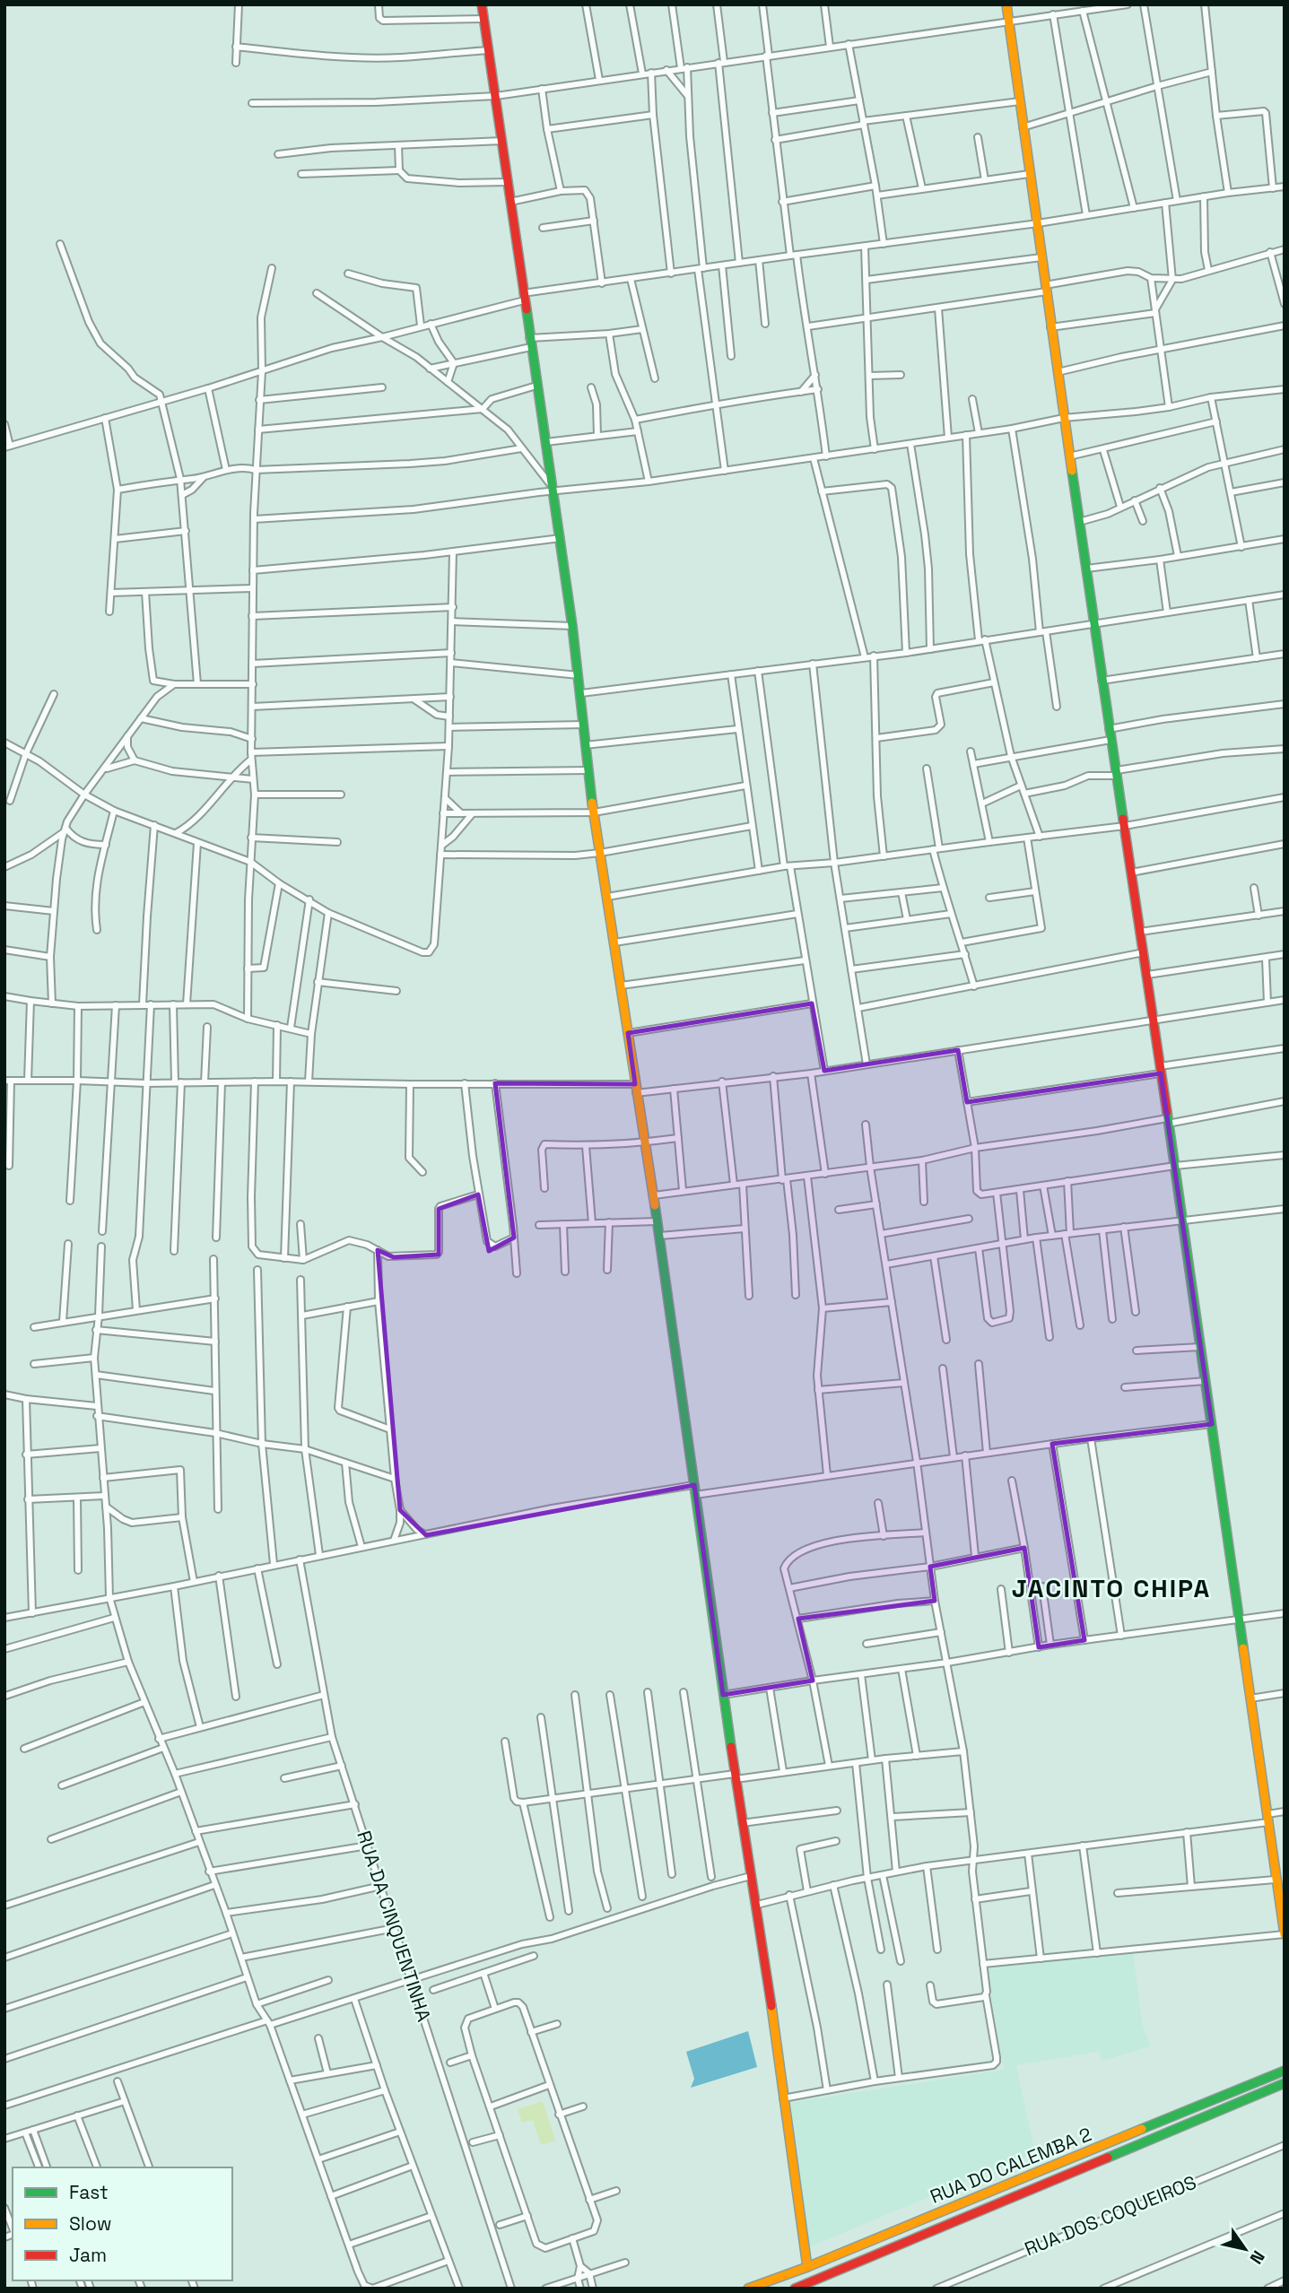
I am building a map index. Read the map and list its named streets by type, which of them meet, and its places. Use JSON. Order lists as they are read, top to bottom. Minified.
{"streets":{"street":["RUA DA CINQUENTINHA","RUA DO CALEMBA 2","RUA DOS COQUEIROS"]},"districts":["JACINTO CHIPA"],"legend":["Fast","Slow","Jam"],"north":"bottom right"}
